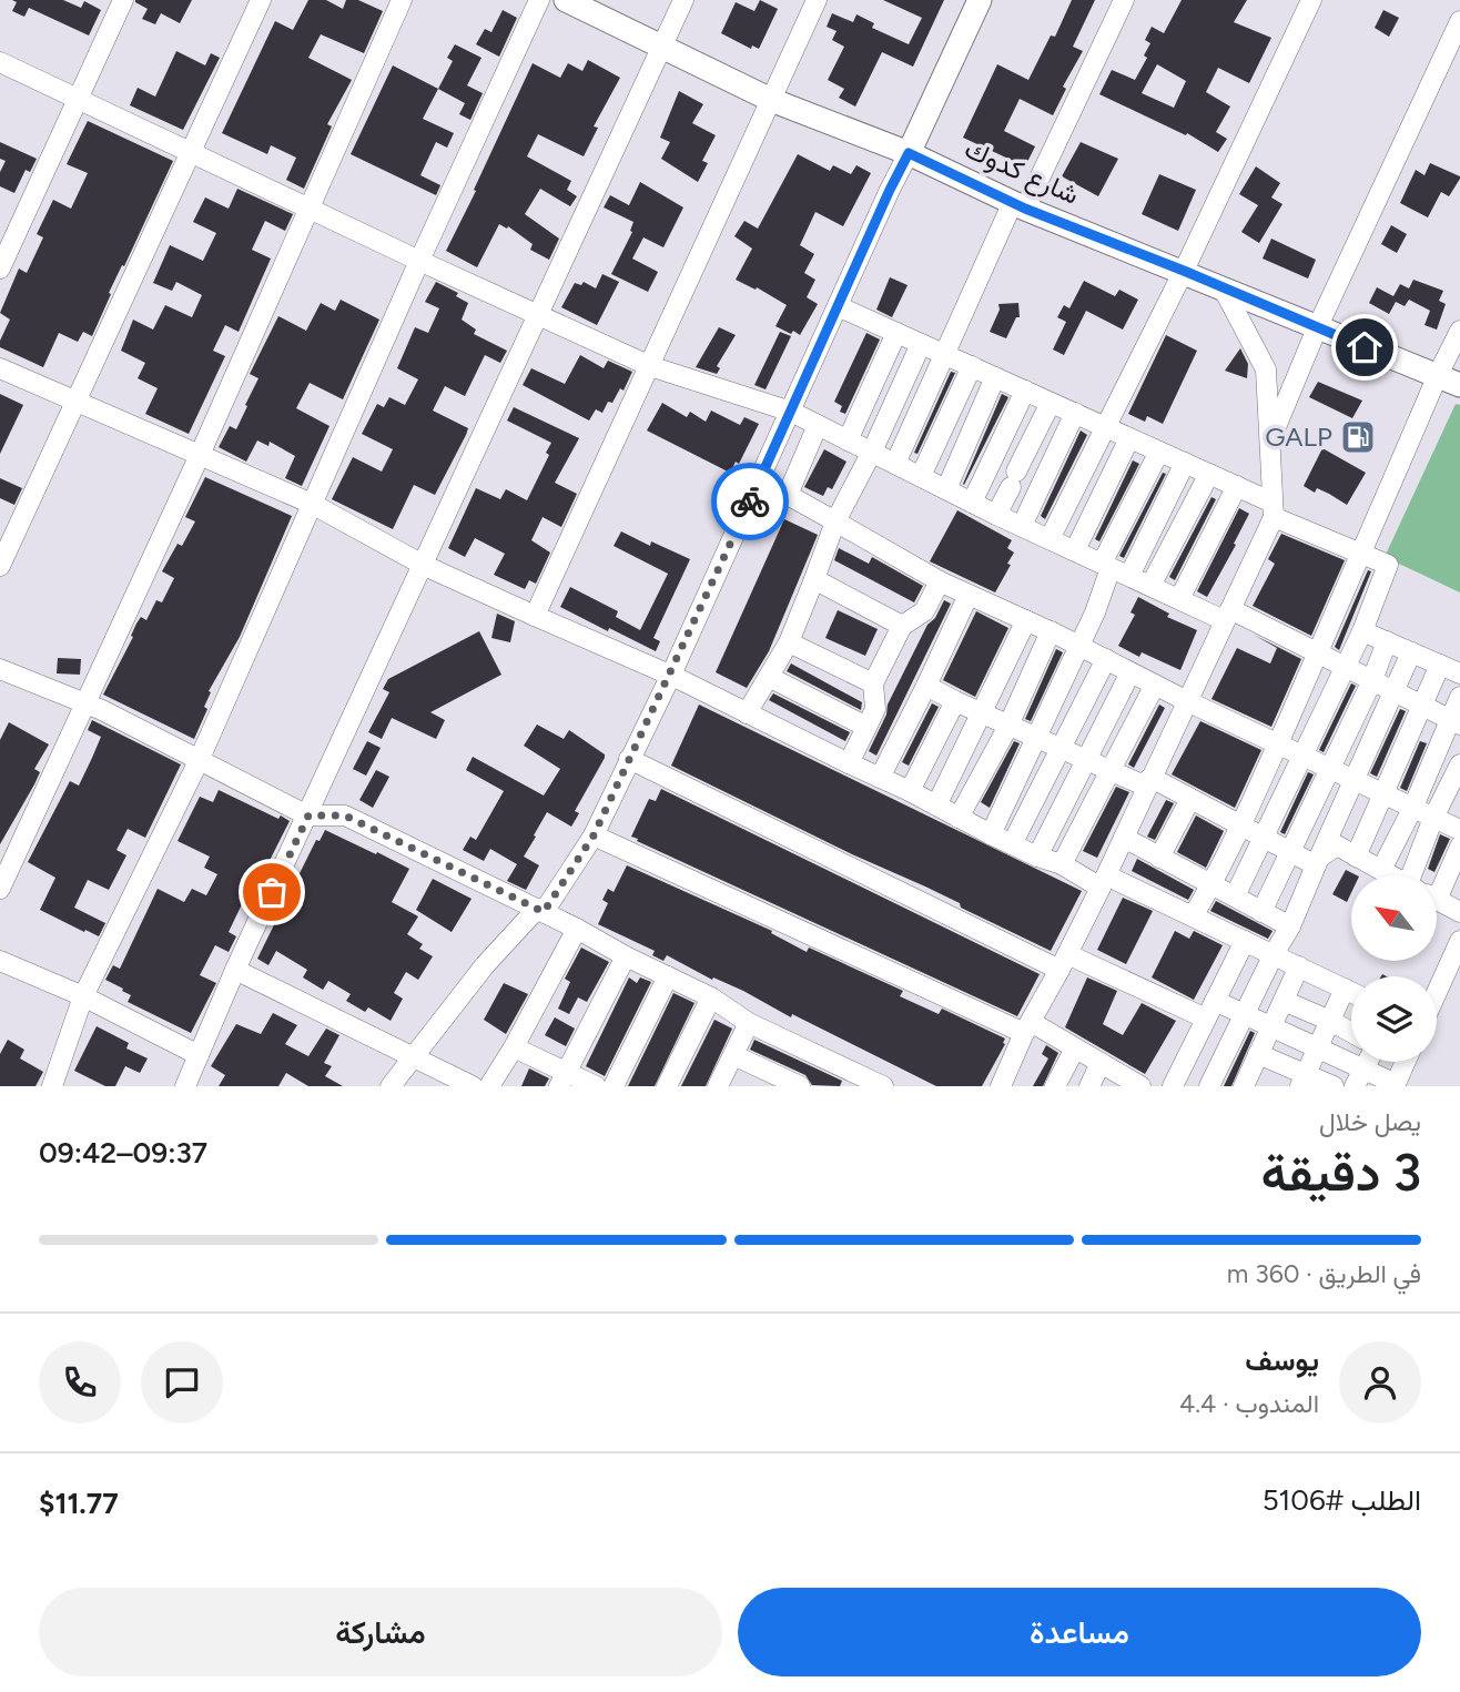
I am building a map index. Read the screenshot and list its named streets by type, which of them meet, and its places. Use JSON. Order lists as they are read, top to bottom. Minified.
{"streets":{"street":["شارع كدوك"]},"places":{"fuel station":["GALP"]},"north":"top left","page":{"heading":["3 دقيقة","يصل خلال","09:37–09:42"],"panel":["يوسف","المندوب · 4.4","الطلب #5106","$11.77"],"bar":"في الطريق · 360 m","buttons":["مساعدة","مشاركة"]}}
